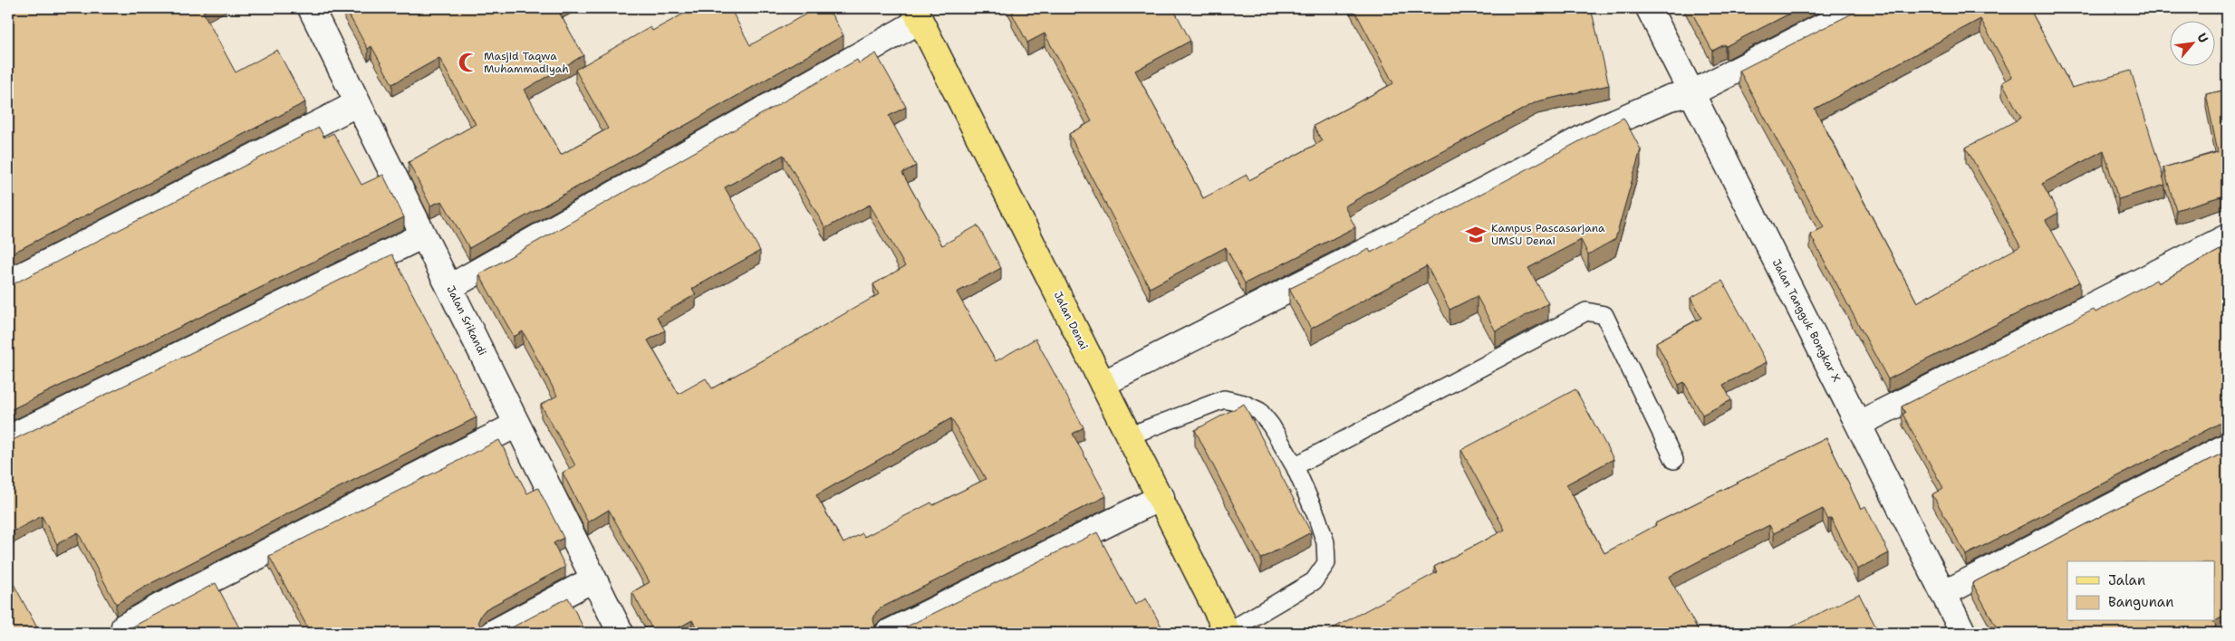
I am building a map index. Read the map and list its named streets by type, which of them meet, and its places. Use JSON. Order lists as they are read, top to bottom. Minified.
{"streets":{"main road":["Jalan Denai"],"street":["Jalan Srikandi","Jalan Tangguk Bongkar X"]},"places":{"mosque":["Masjid Taqwa Muhammadiyah"],"school or university":["Kampus Pascasarjana UMSU Denai"]},"legend":["Jalan","Bangunan"],"north":"top right"}
